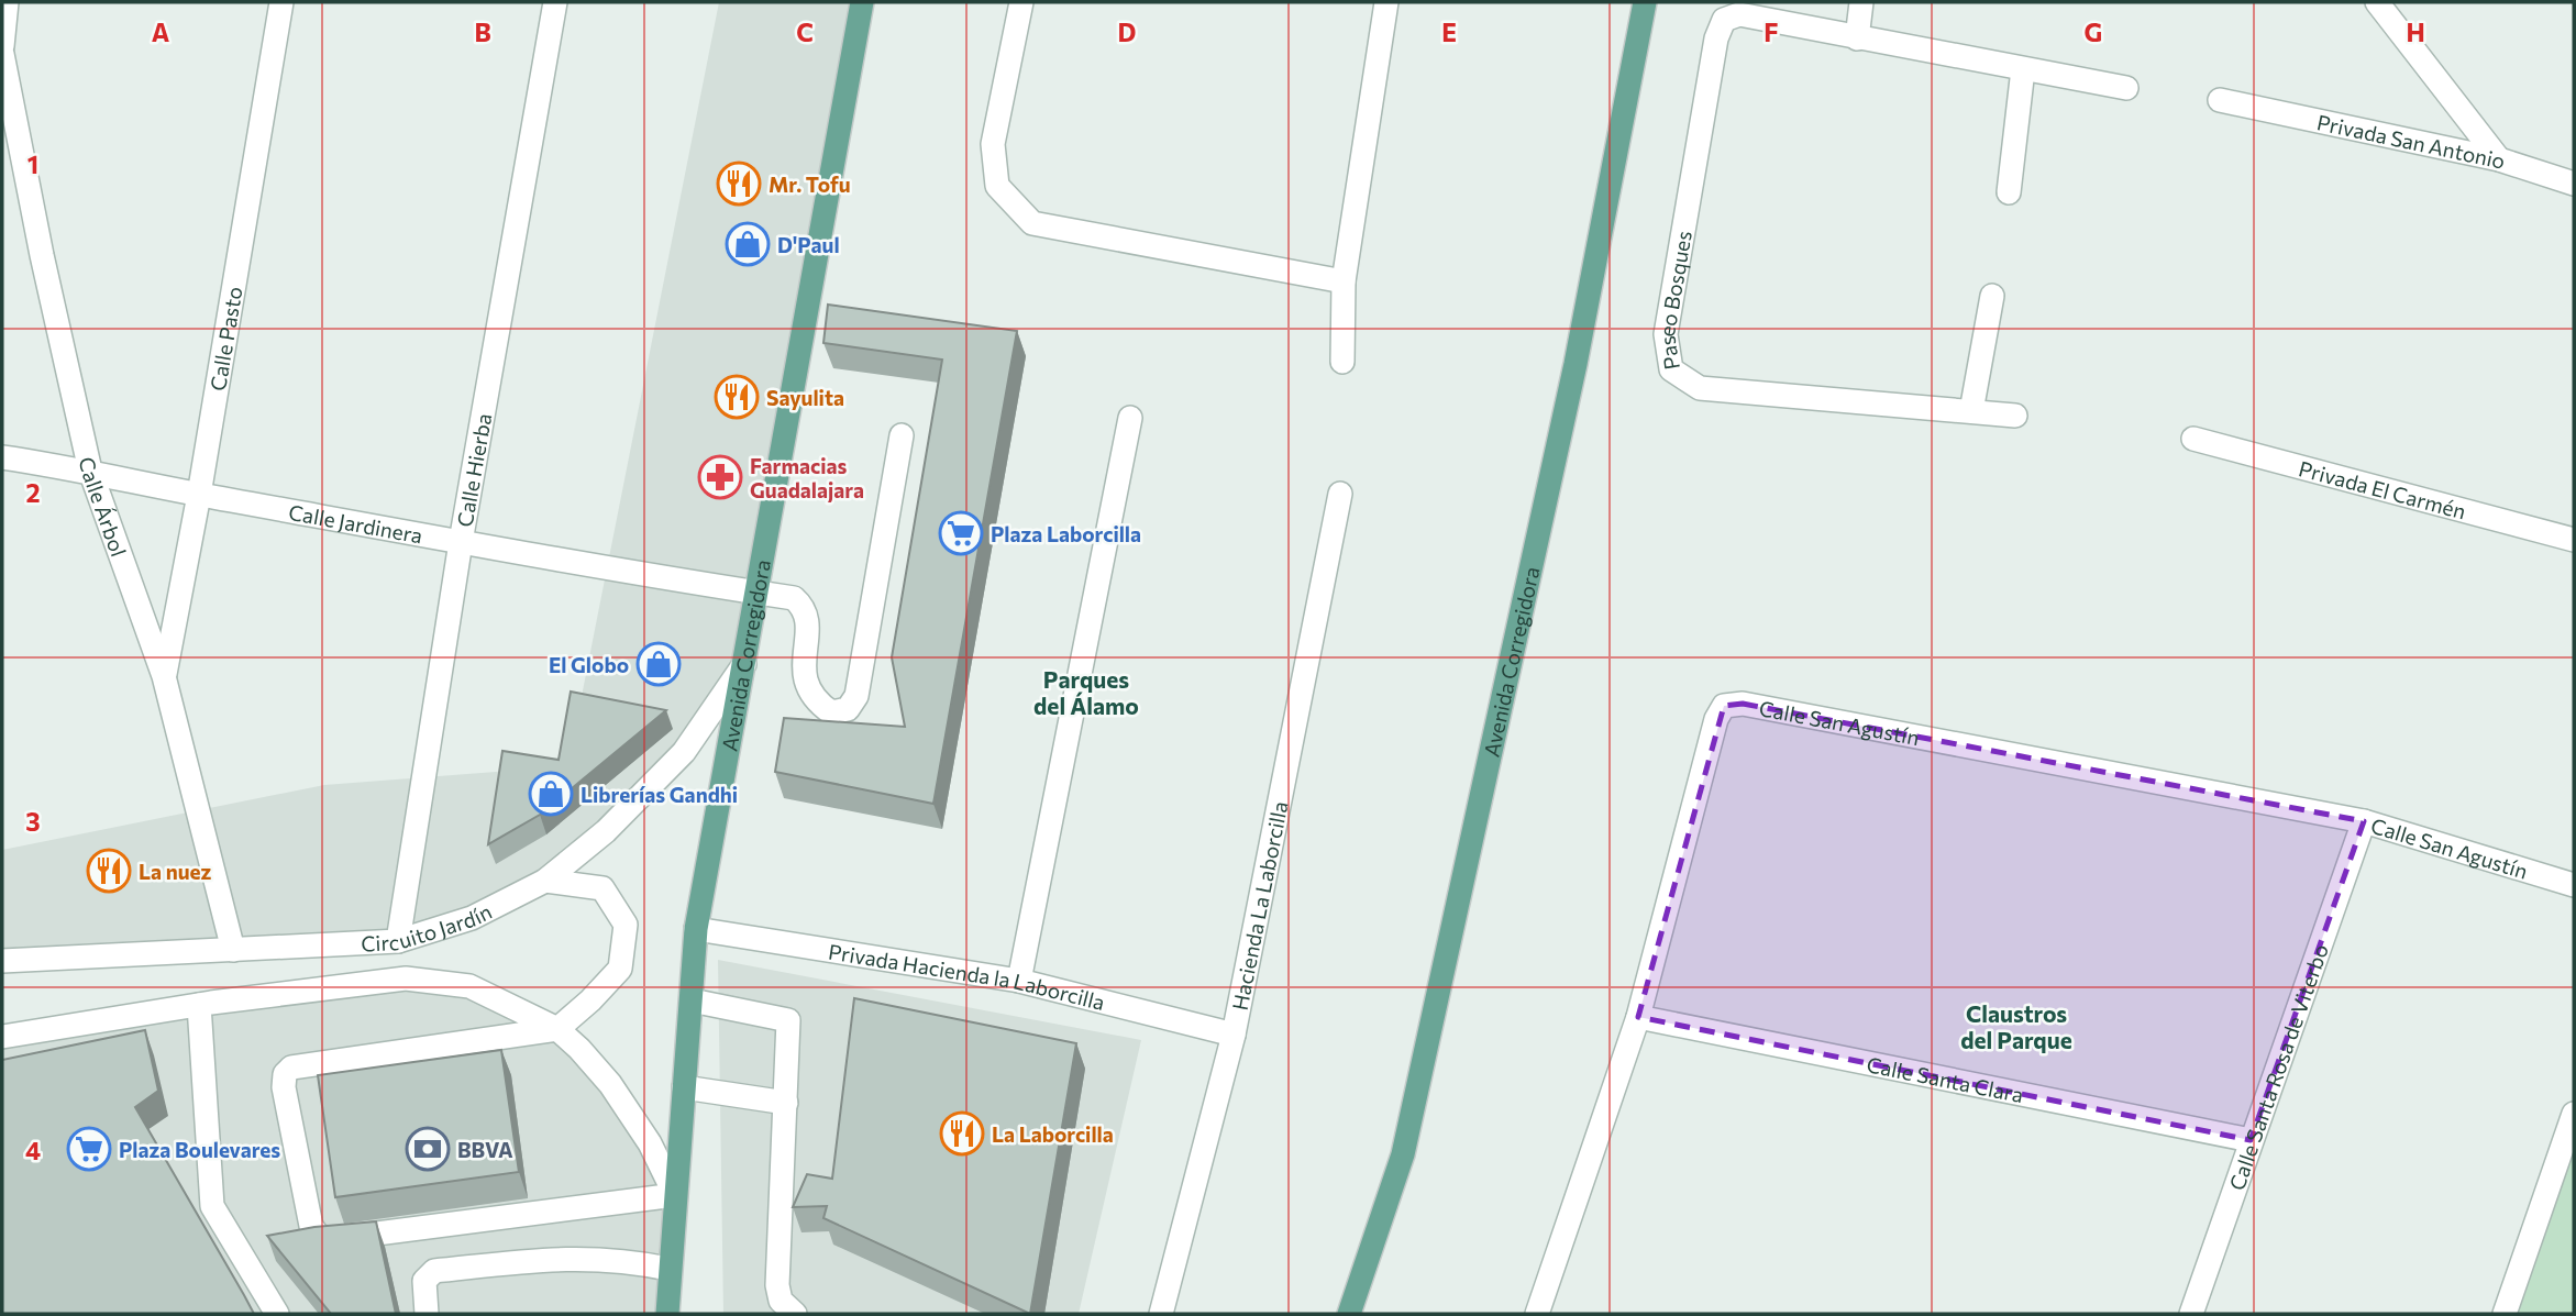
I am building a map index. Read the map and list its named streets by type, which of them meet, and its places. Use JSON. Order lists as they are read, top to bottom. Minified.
{"streets":{"main road":["Avenida Corregidora"],"street":["Privada San Antonio","Paseo Bosques","Calle Pasto","Calle Hierba","Privada El Carmén","Calle Árbol","Calle Jardinera","Calle San Agustín","Hacienda La Laborcilla","Circuito Jardín","Privada Hacienda la Laborcilla","Calle Santa Rosa de Viterbo","Calle Santa Clara"]},"crossings":[["Calle Pasto","Calle Árbol"],["Calle Pasto","Calle Jardinera"],["Calle Hierba","Calle Jardinera"],["Calle Hierba","Circuito Jardín"],["Calle Árbol","Calle Jardinera"],["Calle Árbol","Circuito Jardín"],["Calle Jardinera","Avenida Corregidora"],["Avenida Corregidora","Circuito Jardín"],["Avenida Corregidora","Privada Hacienda la Laborcilla"],["Calle San Agustín","Calle Santa Rosa de Viterbo"],["Calle San Agustín","Calle Santa Clara"],["Hacienda La Laborcilla","Privada Hacienda la Laborcilla"],["Calle Santa Rosa de Viterbo","Calle Santa Clara"]],"districts":["Parques del Álamo","Claustros del Parque"],"places":{"restaurant":["Mr. Tofu","Sayulita","La nuez","La Laborcilla"],"shop":["D'Paul","El Globo","Librerías Gandhi"],"pharmacy":["Farmacias Guadalajara"],"supermarket":["Plaza Laborcilla","Plaza Boulevares"],"bank":["BBVA"]},"grid":{"columns":["A","B","C","D","E","F","G","H"],"rows":["1","2","3","4"]}}
